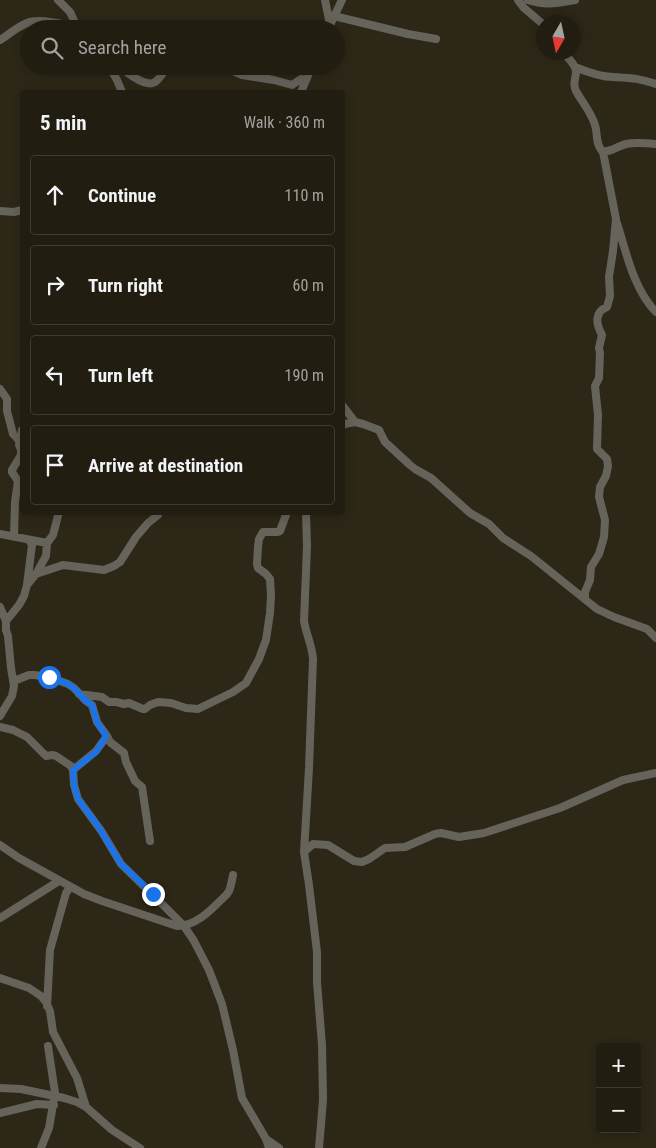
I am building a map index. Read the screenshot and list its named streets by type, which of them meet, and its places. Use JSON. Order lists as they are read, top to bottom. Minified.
{"north":"bottom","page":{"search":"Search here","heading":["5 min","Walk · 360 m"],"list":[["Continue","110 m"],["Turn right","60 m"],["Turn left","190 m"],"Arrive at destination"],"map_buttons":["+","−"]}}
